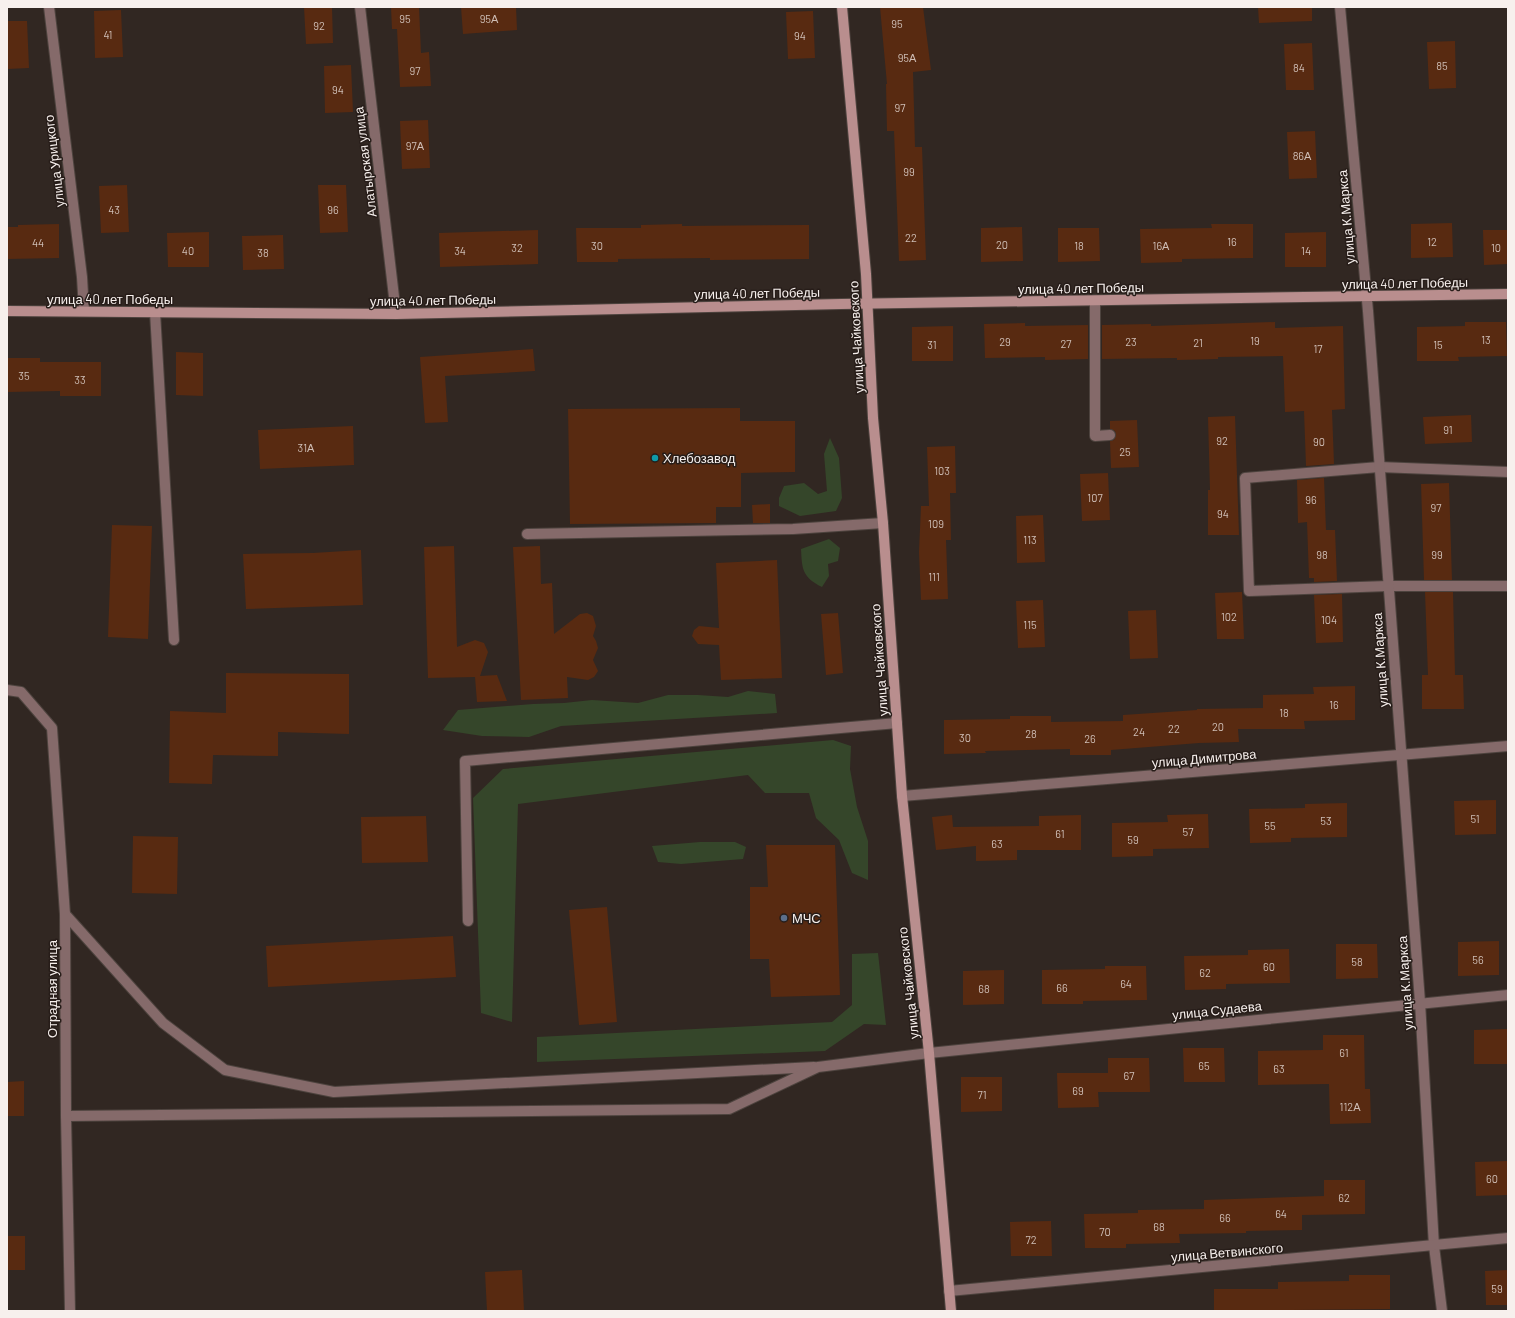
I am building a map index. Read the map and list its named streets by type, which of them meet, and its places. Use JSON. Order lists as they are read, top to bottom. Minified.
{"streets":{"street":["улица Урицкого","Алатырская улица","улица К.Маркса","улица 40 лет Победы","улица Чайковского","улица Димитрова","Отрадная улица","улица Судаева","улица Ветвинского"]},"crossings":[["улица Урицкого","улица 40 лет Победы"],["Алатырская улица","улица 40 лет Победы"],["улица К.Маркса","улица 40 лет Победы"],["улица К.Маркса","улица Димитрова"],["улица К.Маркса","улица Судаева"],["улица К.Маркса","улица Ветвинского"],["улица 40 лет Победы","улица Чайковского"],["улица Чайковского","улица Димитрова"],["улица Чайковского","улица Судаева"],["улица Чайковского","улица Ветвинского"]],"places":["Хлебозавод","МЧС"],"house_numbers":["95","95А","95","92","41","94","95А","85","84","97","94","97","97А","86А","99","43","96","22","16","12","44","20","30","18","16А","32","10","40","34","14","38","13","19","29","23","21","27","31","15","17","35","33","91","92","90","31А","25","103","107","96","97","94","109","113","98","99","111","102","104","115","16","18","20","22","24","28","30","26","51","53","55","57","61","59","63","56","58","60","62","64","66","68","61","65","63","67","69","71","112А","60","62","64","66","68","70","72","59"]}
